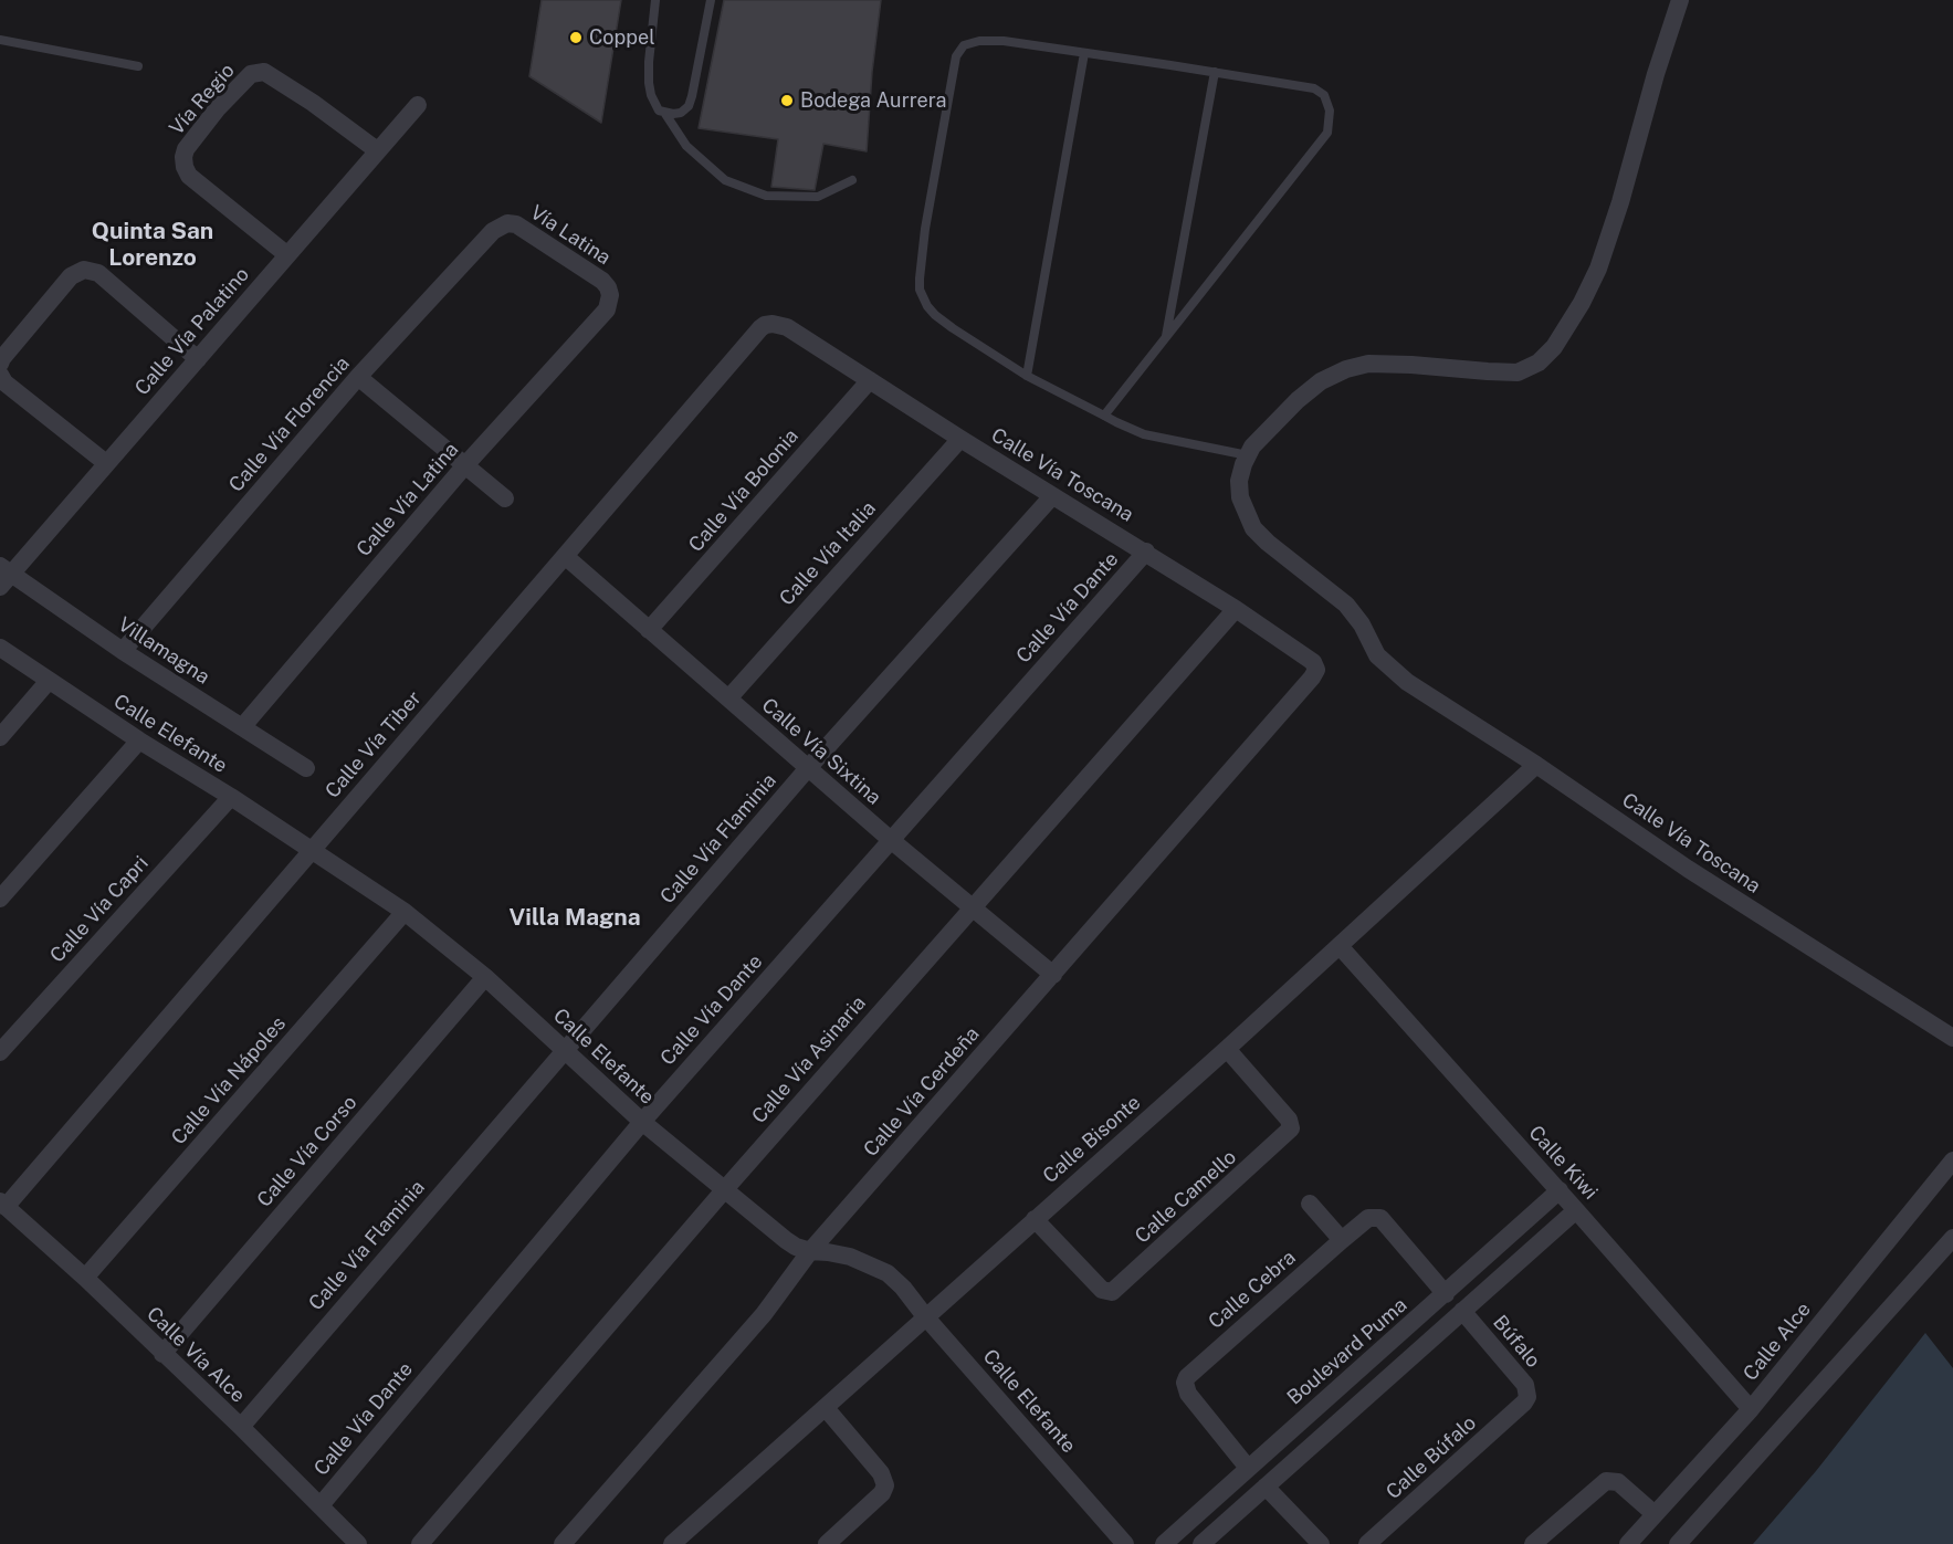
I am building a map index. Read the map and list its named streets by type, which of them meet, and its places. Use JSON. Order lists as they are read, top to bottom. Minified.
{"streets":{"street":["Vía Regio","Vía Latina","Calle Vía Palatino","Calle Vía Florencia","Calle Vía Toscana","Calle Vía Bolonia","Calle Vía Latina","Calle Vía Italia","Calle Vía Dante","Villamagna","Calle Elefante","Calle Vía Tiber","Calle Vía Sixtina","Calle Vía Flaminia","Calle Vía Capri","Calle Vía Asinaria","Calle Vía Nápoles","Calle Vía Cerdeña","Calle Bisonte","Calle Vía Corso","Calle Kiwi","Calle Camello","Calle Cebra","Búfalo","Calle Alce","Boulevard Puma","Calle Vía Alce","Calle Búfalo"]},"crossings":[["Vía Regio","Calle Vía Palatino"],["Vía Latina","Calle Vía Florencia"],["Vía Latina","Calle Vía Latina"],["Calle Vía Palatino","Villamagna"],["Calle Vía Florencia","Villamagna"],["Calle Vía Toscana","Calle Vía Bolonia"],["Calle Vía Toscana","Calle Vía Italia"],["Calle Vía Toscana","Calle Vía Dante"],["Calle Vía Toscana","Calle Vía Tiber"],["Calle Vía Toscana","Calle Vía Flaminia"],["Calle Vía Toscana","Calle Vía Asinaria"],["Calle Vía Toscana","Calle Vía Cerdeña"],["Calle Vía Toscana","Calle Bisonte"],["Calle Vía Bolonia","Calle Vía Sixtina"],["Calle Vía Latina","Villamagna"],["Calle Vía Italia","Calle Vía Sixtina"],["Calle Vía Dante","Calle Elefante"],["Calle Vía Dante","Calle Vía Sixtina"],["Calle Vía Dante","Calle Vía Alce"],["Calle Elefante","Calle Vía Tiber"],["Calle Elefante","Calle Vía Flaminia"],["Calle Elefante","Calle Vía Capri"],["Calle Elefante","Calle Vía Asinaria"],["Calle Elefante","Calle Vía Nápoles"],["Calle Elefante","Calle Vía Cerdeña"],["Calle Elefante","Calle Bisonte"],["Calle Elefante","Calle Vía Corso"],["Calle Vía Tiber","Calle Vía Sixtina"],["Calle Vía Tiber","Calle Vía Alce"],["Calle Vía Sixtina","Calle Vía Flaminia"],["Calle Vía Sixtina","Calle Vía Asinaria"],["Calle Vía Sixtina","Calle Vía Cerdeña"],["Calle Vía Flaminia","Calle Vía Alce"],["Calle Vía Nápoles","Calle Vía Alce"],["Calle Bisonte","Calle Kiwi"],["Calle Bisonte","Calle Camello"],["Calle Vía Corso","Calle Vía Alce"],["Calle Kiwi","Calle Alce"],["Calle Kiwi","Boulevard Puma"],["Calle Cebra","Boulevard Puma"],["Búfalo","Calle Búfalo"]],"districts":["Quinta San Lorenzo","Villa Magna"],"places":["Coppel","Bodega Aurrera"]}
